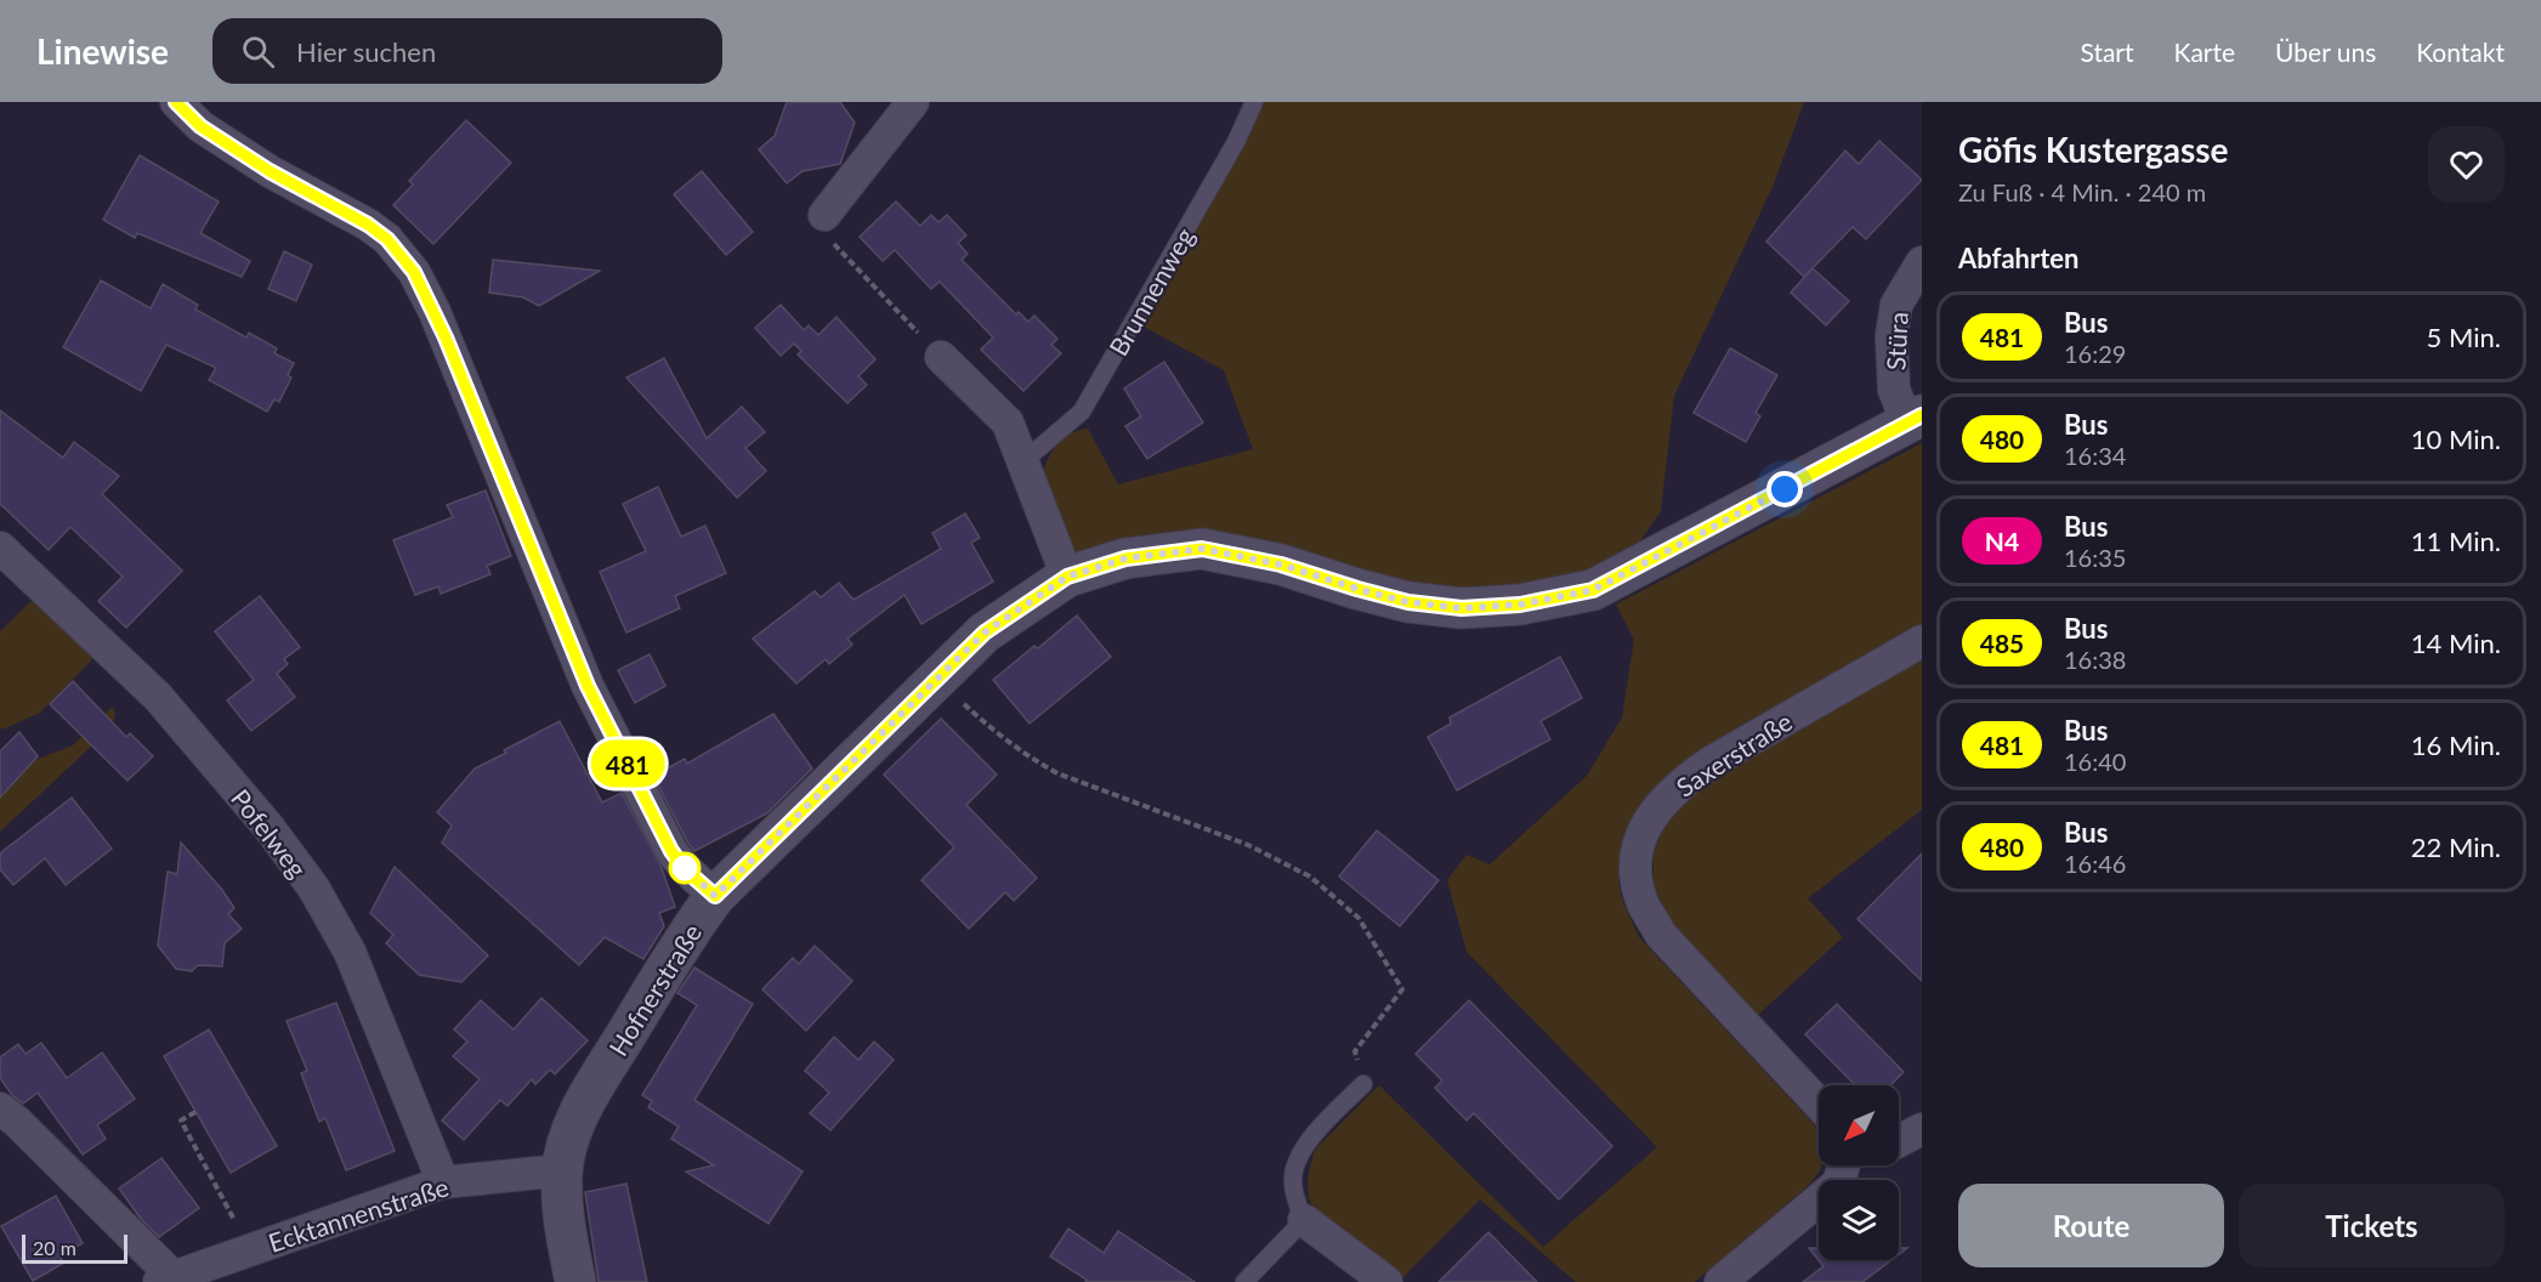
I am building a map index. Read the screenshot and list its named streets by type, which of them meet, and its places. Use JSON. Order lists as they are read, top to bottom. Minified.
{"streets":{"main road":["Hofnerstraße"],"street":["Stüra","Saxerstraße","Pofelweg","Ecktannenstraße"],"lane":["Brunnenweg"]},"crossings":[["Stüra","Hofnerstraße"],["Pofelweg","Ecktannenstraße"],["Hofnerstraße","Ecktannenstraße"]],"lines":["bus line 481"],"scale_bar":"20 m","north":"bottom left","page":{"header":"Linewise","search":"Hier suchen","nav":["Start","Karte","Über uns","Kontakt"],"on_map":"481","heading":[["Göfis Kustergasse","Zu Fuß · 4 Min. · 240 m"],"Abfahrten"],"list":[{"mark":"481","name":"Bus","note":"16:29","value":"5 Min."},{"mark":"480","name":"Bus","note":"16:34","value":"10 Min."},{"mark":"N4","name":"Bus","note":"16:35","value":"11 Min."},{"mark":"485","name":"Bus","note":"16:38","value":"14 Min."},{"mark":"481","name":"Bus","note":"16:40","value":"16 Min."},{"mark":"480","name":"Bus","note":"16:46","value":"22 Min."}],"buttons":["Route","Tickets"],"scale":"20 m"}}
